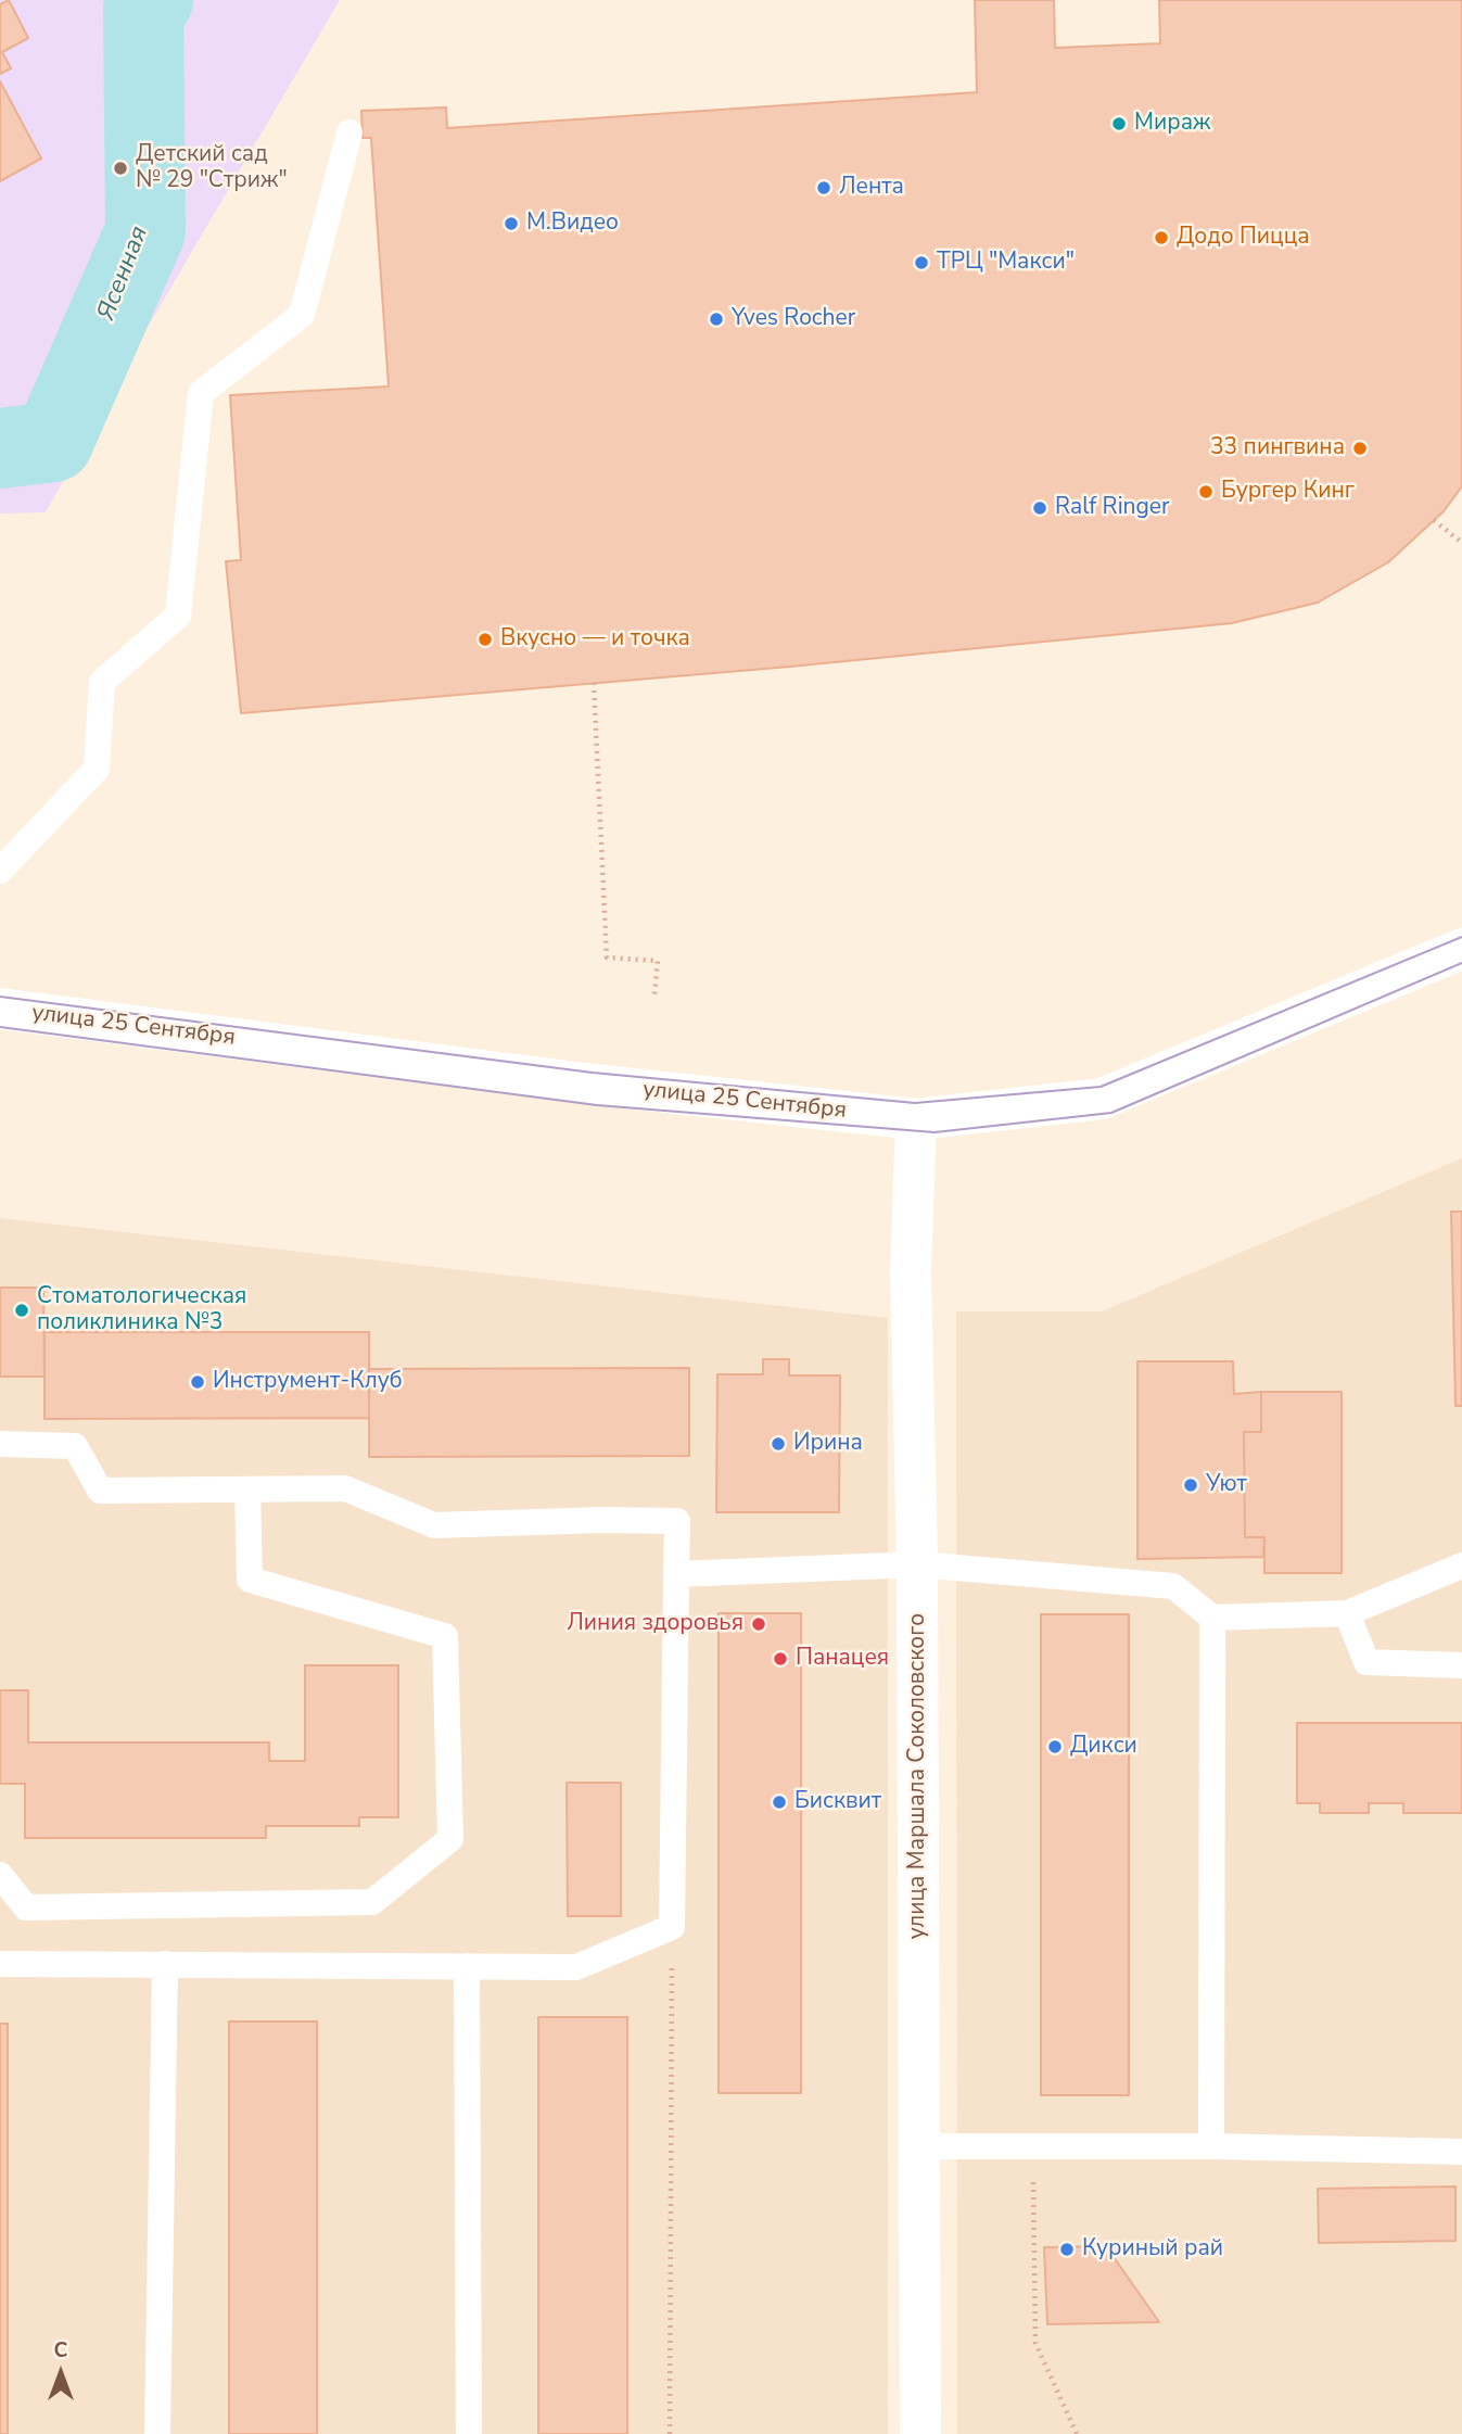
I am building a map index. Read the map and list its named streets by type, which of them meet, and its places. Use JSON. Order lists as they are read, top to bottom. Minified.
{"streets":{"main road":["улица 25 Сентября","улица Маршала Соколовского"]},"crossings":[["улица 25 Сентября","улица Маршала Соколовского"]],"water":["Ясенная"],"places":["Мираж","Детский сад № 29 \"Стриж\"","Лента","М.Видео","Додо Пицца","ТРЦ \"Макси\"","Yves Rocher","33 пингвина","Бургер Кинг","Ralf Ringer","Вкусно — и точка","Стоматологическая поликлиника №3","Инструмент-Клуб","Ирина","Уют","Линия здоровья","Панацея","Дикси","Бисквит","Куриный рай"],"north":"top"}
